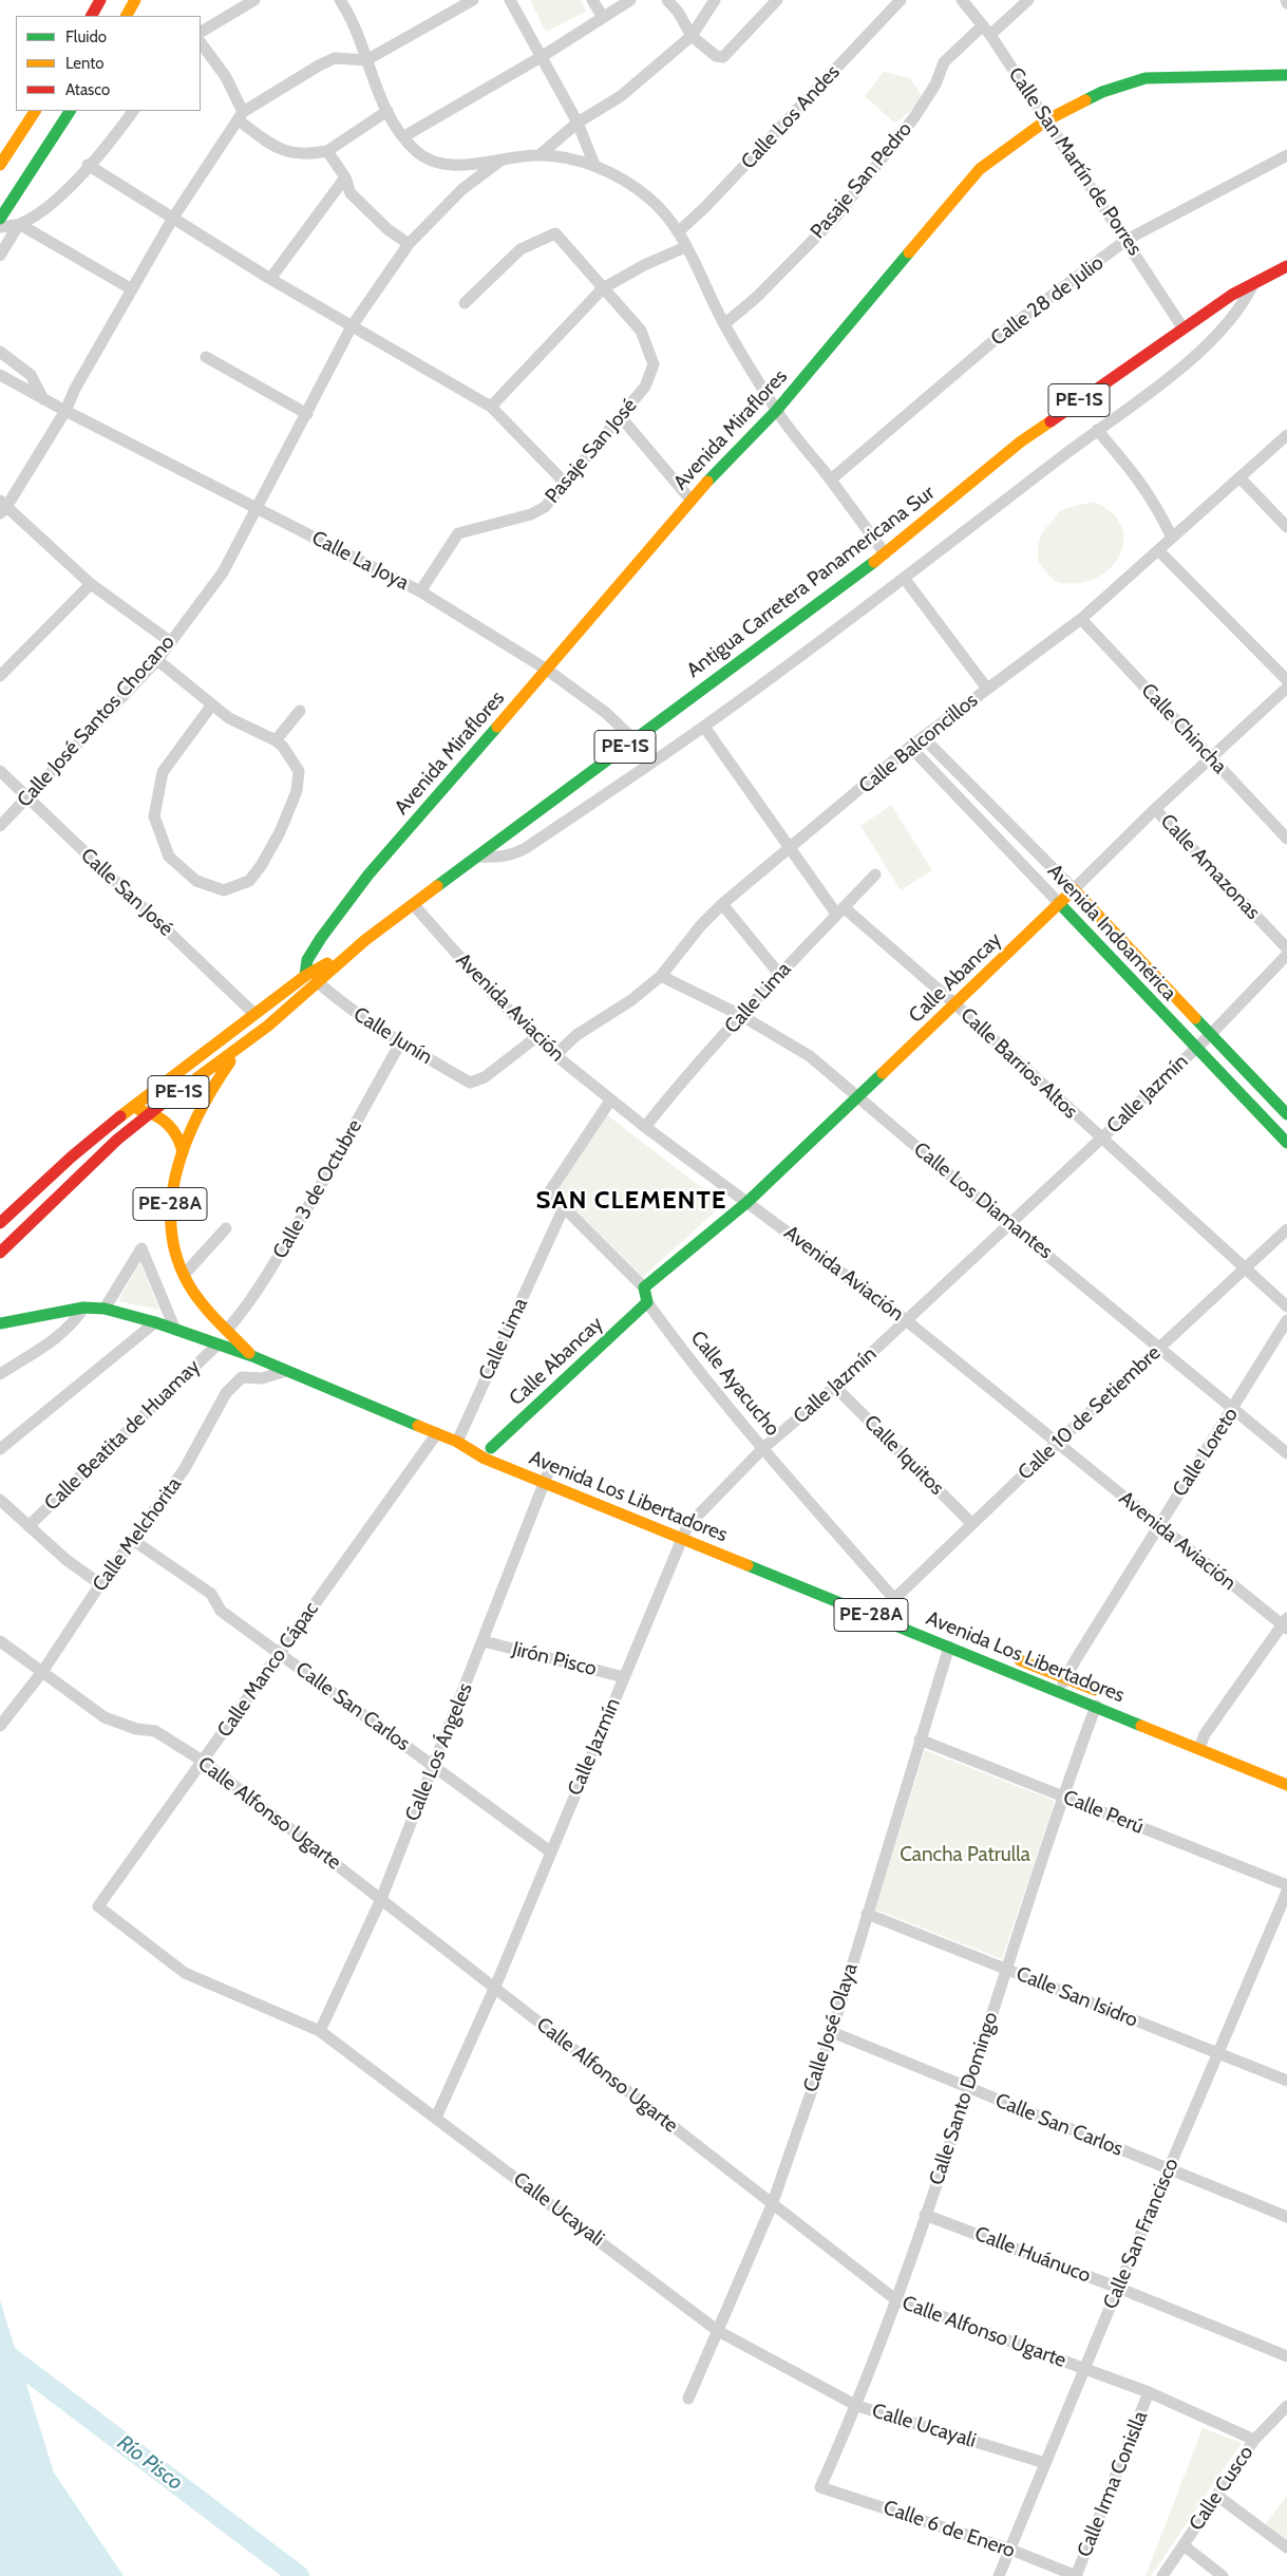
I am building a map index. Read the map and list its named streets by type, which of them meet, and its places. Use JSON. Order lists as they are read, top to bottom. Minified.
{"streets":{"main road":["PE-1S","Avenida Miraflores","Antigua Carretera Panamericana Sur","Avenida Indoamérica","Calle Abancay","PE-28A","Calle Ayacucho","Avenida Los Libertadores"],"street":["Calle Los Andes","Calle San Martín de Porres","Pasaje San Pedro","Calle 28 de Julio","Pasaje San José","Calle La Joya","Calle José Santos Chocano","Calle Chincha","Calle Balconcillos","Calle Amazonas","Calle San José","Calle Lima","Avenida Aviación","Calle Junín","Calle Barrios Altos","Calle Jazmín","Calle 3 de Octubre","Calle Los Diamantes","Calle 10 de Setiembre","Calle Beatita de Huamay","Calle Loreto","Calle Iquitos","Calle Melchorita","Jirón Pisco","Calle Manco Cápac","Calle San Carlos","Calle Los Ángeles","Calle Perú","Calle Alfonso Ugarte","Calle San Isidro","Calle José Olaya","Calle Santo Domingo","Calle Ucayali","Calle San Francisco","Calle Huánuco","Calle Irma Conislla","Calle Cusco","Calle 6 de Enero"]},"crossings":[["Calle San Martín de Porres","Pasaje San Pedro"],["Calle San Martín de Porres","Calle 28 de Julio"],["Calle San Martín de Porres","Avenida Miraflores"],["Calle San Martín de Porres","Antigua Carretera Panamericana Sur"],["Avenida Miraflores","Calle La Joya"],["Avenida Miraflores","Antigua Carretera Panamericana Sur"],["Pasaje San José","Calle La Joya"],["Calle La Joya","Antigua Carretera Panamericana Sur"],["Calle La Joya","Calle José Santos Chocano"],["Antigua Carretera Panamericana Sur","Calle San José"],["Antigua Carretera Panamericana Sur","Avenida Aviación"],["Antigua Carretera Panamericana Sur","Calle Junín"],["Antigua Carretera Panamericana Sur","PE-28A"],["Calle José Santos Chocano","Calle San José"],["Calle Chincha","Calle Balconcillos"],["Calle Chincha","Calle Abancay"],["Calle Balconcillos","Avenida Indoamérica"],["Calle Balconcillos","Avenida Aviación"],["Calle Balconcillos","Calle Barrios Altos"],["Calle Balconcillos","Calle Los Diamantes"],["Calle Amazonas","Calle Abancay"],["Avenida Indoamérica","Calle Abancay"],["Avenida Indoamérica","Calle Jazmín"],["Calle Abancay","Avenida Aviación"],["Calle Abancay","Calle Barrios Altos"],["Calle Abancay","Calle Los Diamantes"],["Calle Abancay","Calle Ayacucho"],["Calle Abancay","Avenida Los Libertadores"],["Calle Lima","Avenida Aviación"],["Calle Lima","Calle Barrios Altos"],["Calle Lima","Calle Los Diamantes"],["Calle Lima","Calle Ayacucho"],["Calle Lima","Avenida Los Libertadores"],["Avenida Aviación","Calle Junín"],["Avenida Aviación","Calle Jazmín"],["Avenida Aviación","Calle Ayacucho"],["Avenida Aviación","Calle 10 de Setiembre"],["Avenida Aviación","Calle Loreto"],["Calle Junín","Calle 3 de Octubre"],["Calle Barrios Altos","Calle Jazmín"],["Calle Barrios Altos","Calle 10 de Setiembre"],["Calle Jazmín","Calle Los Diamantes"],["Calle Jazmín","Calle Ayacucho"],["Calle Jazmín","Calle Iquitos"],["Calle Jazmín","Avenida Los Libertadores"],["Calle Jazmín","Jirón Pisco"],["Calle Jazmín","Calle San Carlos"],["Calle Jazmín","Calle Alfonso Ugarte"],["Calle Jazmín","Calle Ucayali"],["Calle 3 de Octubre","PE-28A"],["Calle Los Diamantes","Calle 10 de Setiembre"],["Calle Los Diamantes","Calle Loreto"],["PE-28A","Avenida Los Libertadores"],["Calle Ayacucho","Calle 10 de Setiembre"],["Calle 10 de Setiembre","Calle Iquitos"],["Calle Beatita de Huamay","Avenida Los Libertadores"],["Calle Loreto","Avenida Los Libertadores"],["Avenida Los Libertadores","Calle Melchorita"],["Avenida Los Libertadores","Calle Manco Cápac"],["Avenida Los Libertadores","Calle Los Ángeles"],["Avenida Los Libertadores","Calle José Olaya"],["Avenida Los Libertadores","Calle Santo Domingo"],["Calle Melchorita","Calle San Carlos"],["Calle Melchorita","Calle Alfonso Ugarte"],["Jirón Pisco","Calle Los Ángeles"],["Calle Manco Cápac","Calle San Carlos"],["Calle Manco Cápac","Calle Alfonso Ugarte"],["Calle Manco Cápac","Calle Ucayali"],["Calle San Carlos","Calle Los Ángeles"],["Calle San Carlos","Calle José Olaya"],["Calle San Carlos","Calle Santo Domingo"],["Calle San Carlos","Calle San Francisco"],["Calle Los Ángeles","Calle Alfonso Ugarte"],["Calle Los Ángeles","Calle Ucayali"],["Calle Perú","Calle José Olaya"],["Calle Perú","Calle Santo Domingo"],["Calle Alfonso Ugarte","Calle José Olaya"],["Calle Alfonso Ugarte","Calle Santo Domingo"],["Calle Alfonso Ugarte","Calle San Francisco"],["Calle Alfonso Ugarte","Calle Irma Conislla"],["Calle Alfonso Ugarte","Calle Cusco"],["Calle San Isidro","Calle José Olaya"],["Calle San Isidro","Calle Santo Domingo"],["Calle San Isidro","Calle San Francisco"],["Calle José Olaya","Calle Ucayali"],["Calle Santo Domingo","Calle Ucayali"],["Calle Santo Domingo","Calle Huánuco"],["Calle Santo Domingo","Calle 6 de Enero"],["Calle Ucayali","Calle San Francisco"],["Calle San Francisco","Calle Huánuco"],["Calle San Francisco","Calle 6 de Enero"],["Calle Irma Conislla","Calle 6 de Enero"]],"districts":["SAN CLEMENTE"],"water":["Río Pisco"],"parks":["Cancha Patrulla"],"legend":["Fluido","Lento","Atasco"]}
